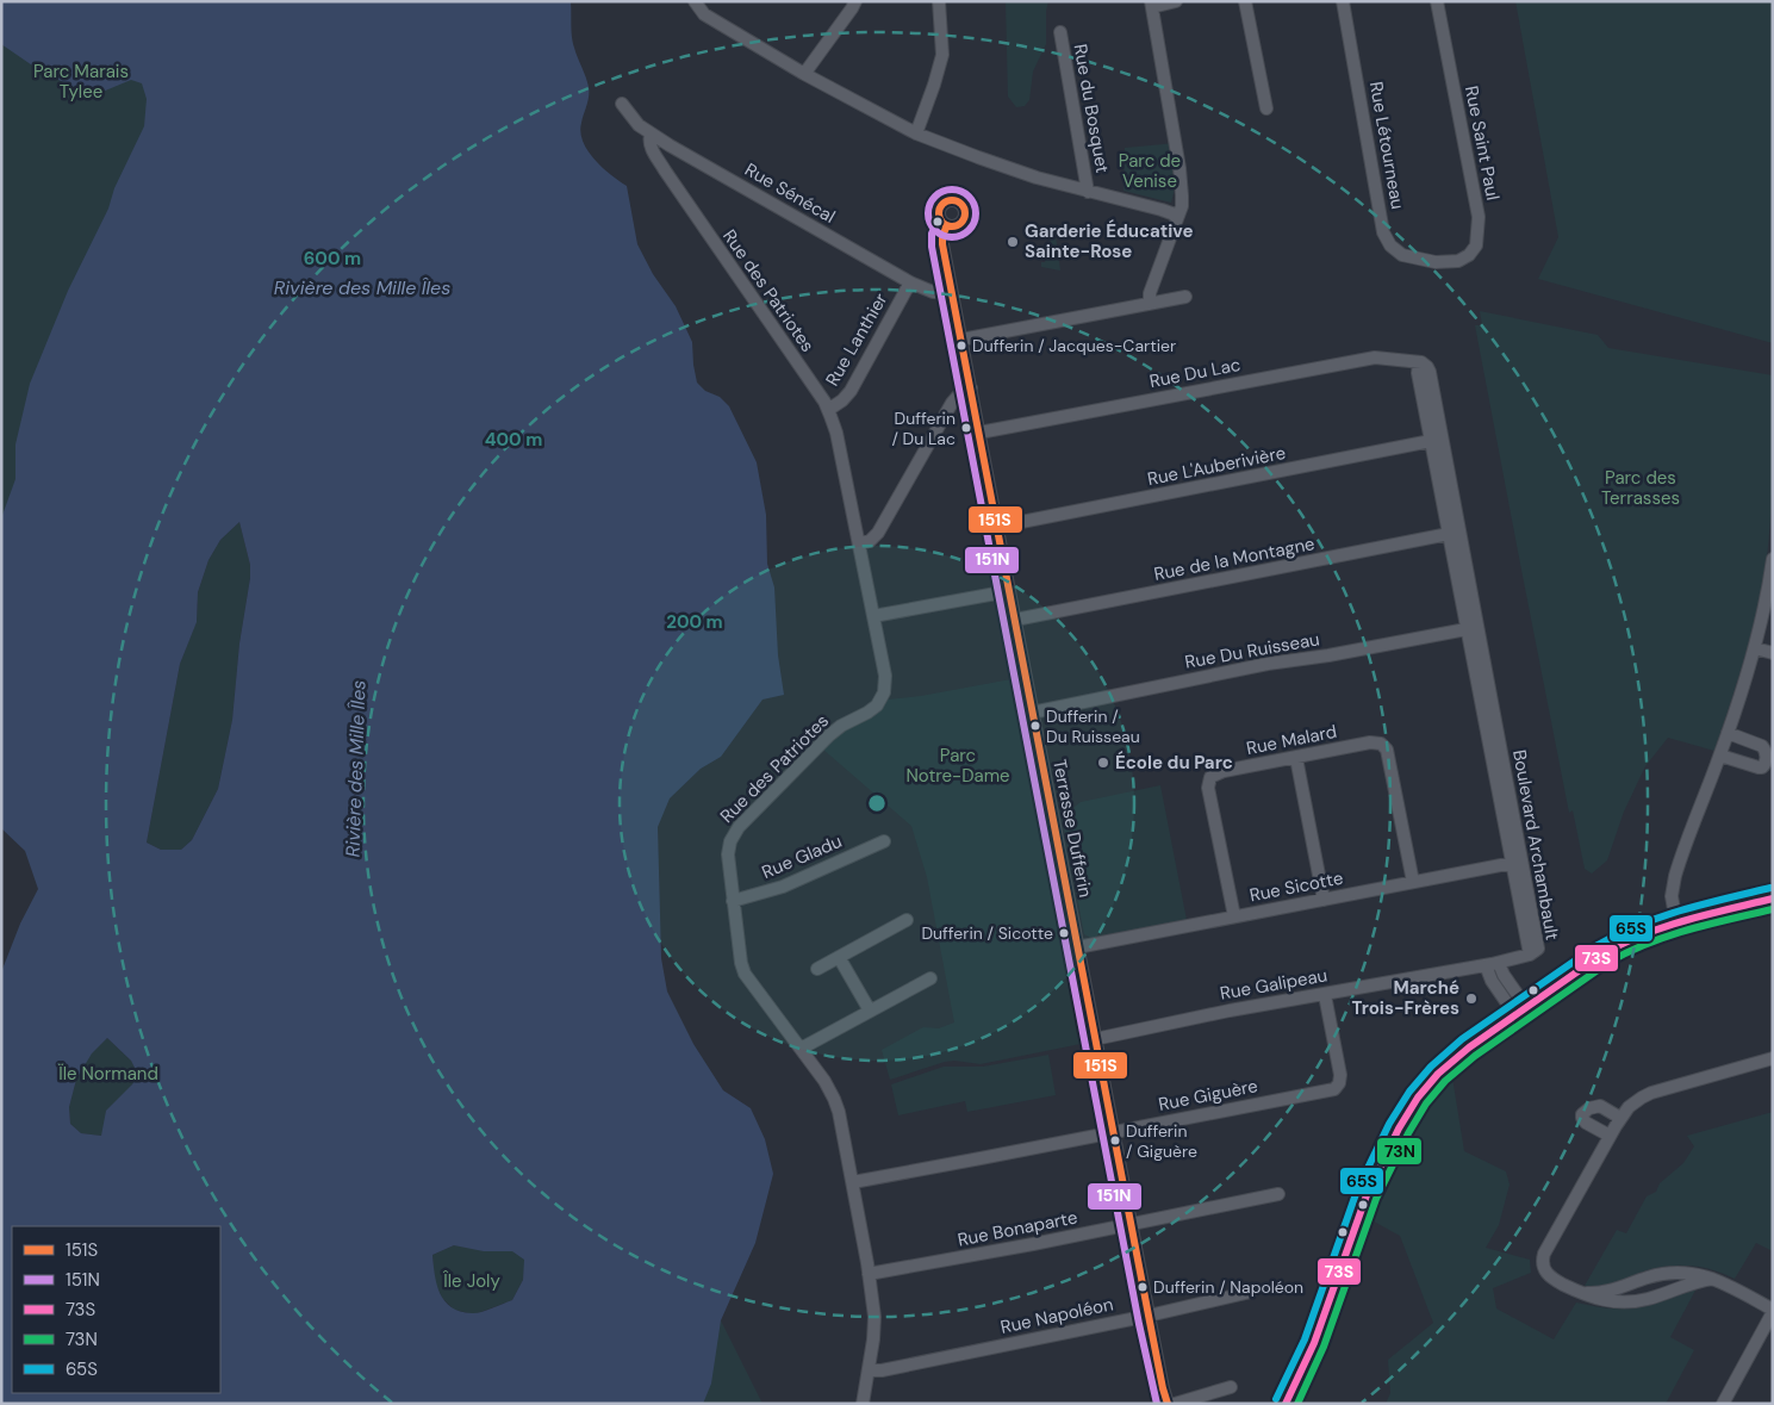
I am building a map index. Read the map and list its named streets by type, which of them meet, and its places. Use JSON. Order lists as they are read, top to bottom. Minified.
{"streets":{"street":["Rue du Bosquet","Rue Saint Paul","Rue Létourneau","Rue Sénécal","Rue des Patriotes","Rue Lanthier","Rue Du Lac","Rue L'Auberivière","Rue de la Montagne","Rue Du Ruisseau","Rue Malard","Terrasse Dufferin","Boulevard Archambault","Rue Gladu","Rue Sicotte","Rue Galipeau","Rue Giguère","Rue Bonaparte","Rue Napoléon"]},"crossings":[["Rue Saint Paul","Rue Létourneau"],["Rue Sénécal","Rue des Patriotes"],["Rue Sénécal","Rue Lanthier"],["Rue Sénécal","Terrasse Dufferin"],["Rue des Patriotes","Rue Lanthier"],["Rue des Patriotes","Rue Gladu"],["Rue des Patriotes","Rue Giguère"],["Rue des Patriotes","Rue Bonaparte"],["Rue des Patriotes","Rue Napoléon"],["Rue Du Lac","Terrasse Dufferin"],["Rue Du Lac","Boulevard Archambault"],["Rue L'Auberivière","Terrasse Dufferin"],["Rue L'Auberivière","Boulevard Archambault"],["Rue de la Montagne","Terrasse Dufferin"],["Rue de la Montagne","Boulevard Archambault"],["Rue Du Ruisseau","Terrasse Dufferin"],["Rue Du Ruisseau","Boulevard Archambault"],["Rue Malard","Rue Sicotte"],["Terrasse Dufferin","Rue Sicotte"],["Terrasse Dufferin","Rue Galipeau"],["Terrasse Dufferin","Rue Giguère"],["Terrasse Dufferin","Rue Bonaparte"],["Terrasse Dufferin","Rue Napoléon"],["Boulevard Archambault","Rue Sicotte"],["Boulevard Archambault","Rue Galipeau"],["Rue Galipeau","Rue Giguère"]],"water":["Rivière des Mille Îles"],"parks":["Parc Marais Tylee","Parc de Venise","Parc des Terrasses","Parc Notre-Dame","Ïle Normand","Île Joly"],"places":["Garderie Éducative Sainte-Rose","Dufferin / Jacques-Cartier","Dufferin / Du Lac","Dufferin / Du Ruisseau","École du Parc","Dufferin / Sicotte","Marché Trois-Frères","Dufferin / Giguère","Dufferin / Napoléon"],"lines":["transit line 151N","transit line 151S","transit line 65S","transit line 73S","transit line 73N"],"legend":["151S","151N","73S","73N","65S"],"rings":["600 m","400 m","200 m"]}
